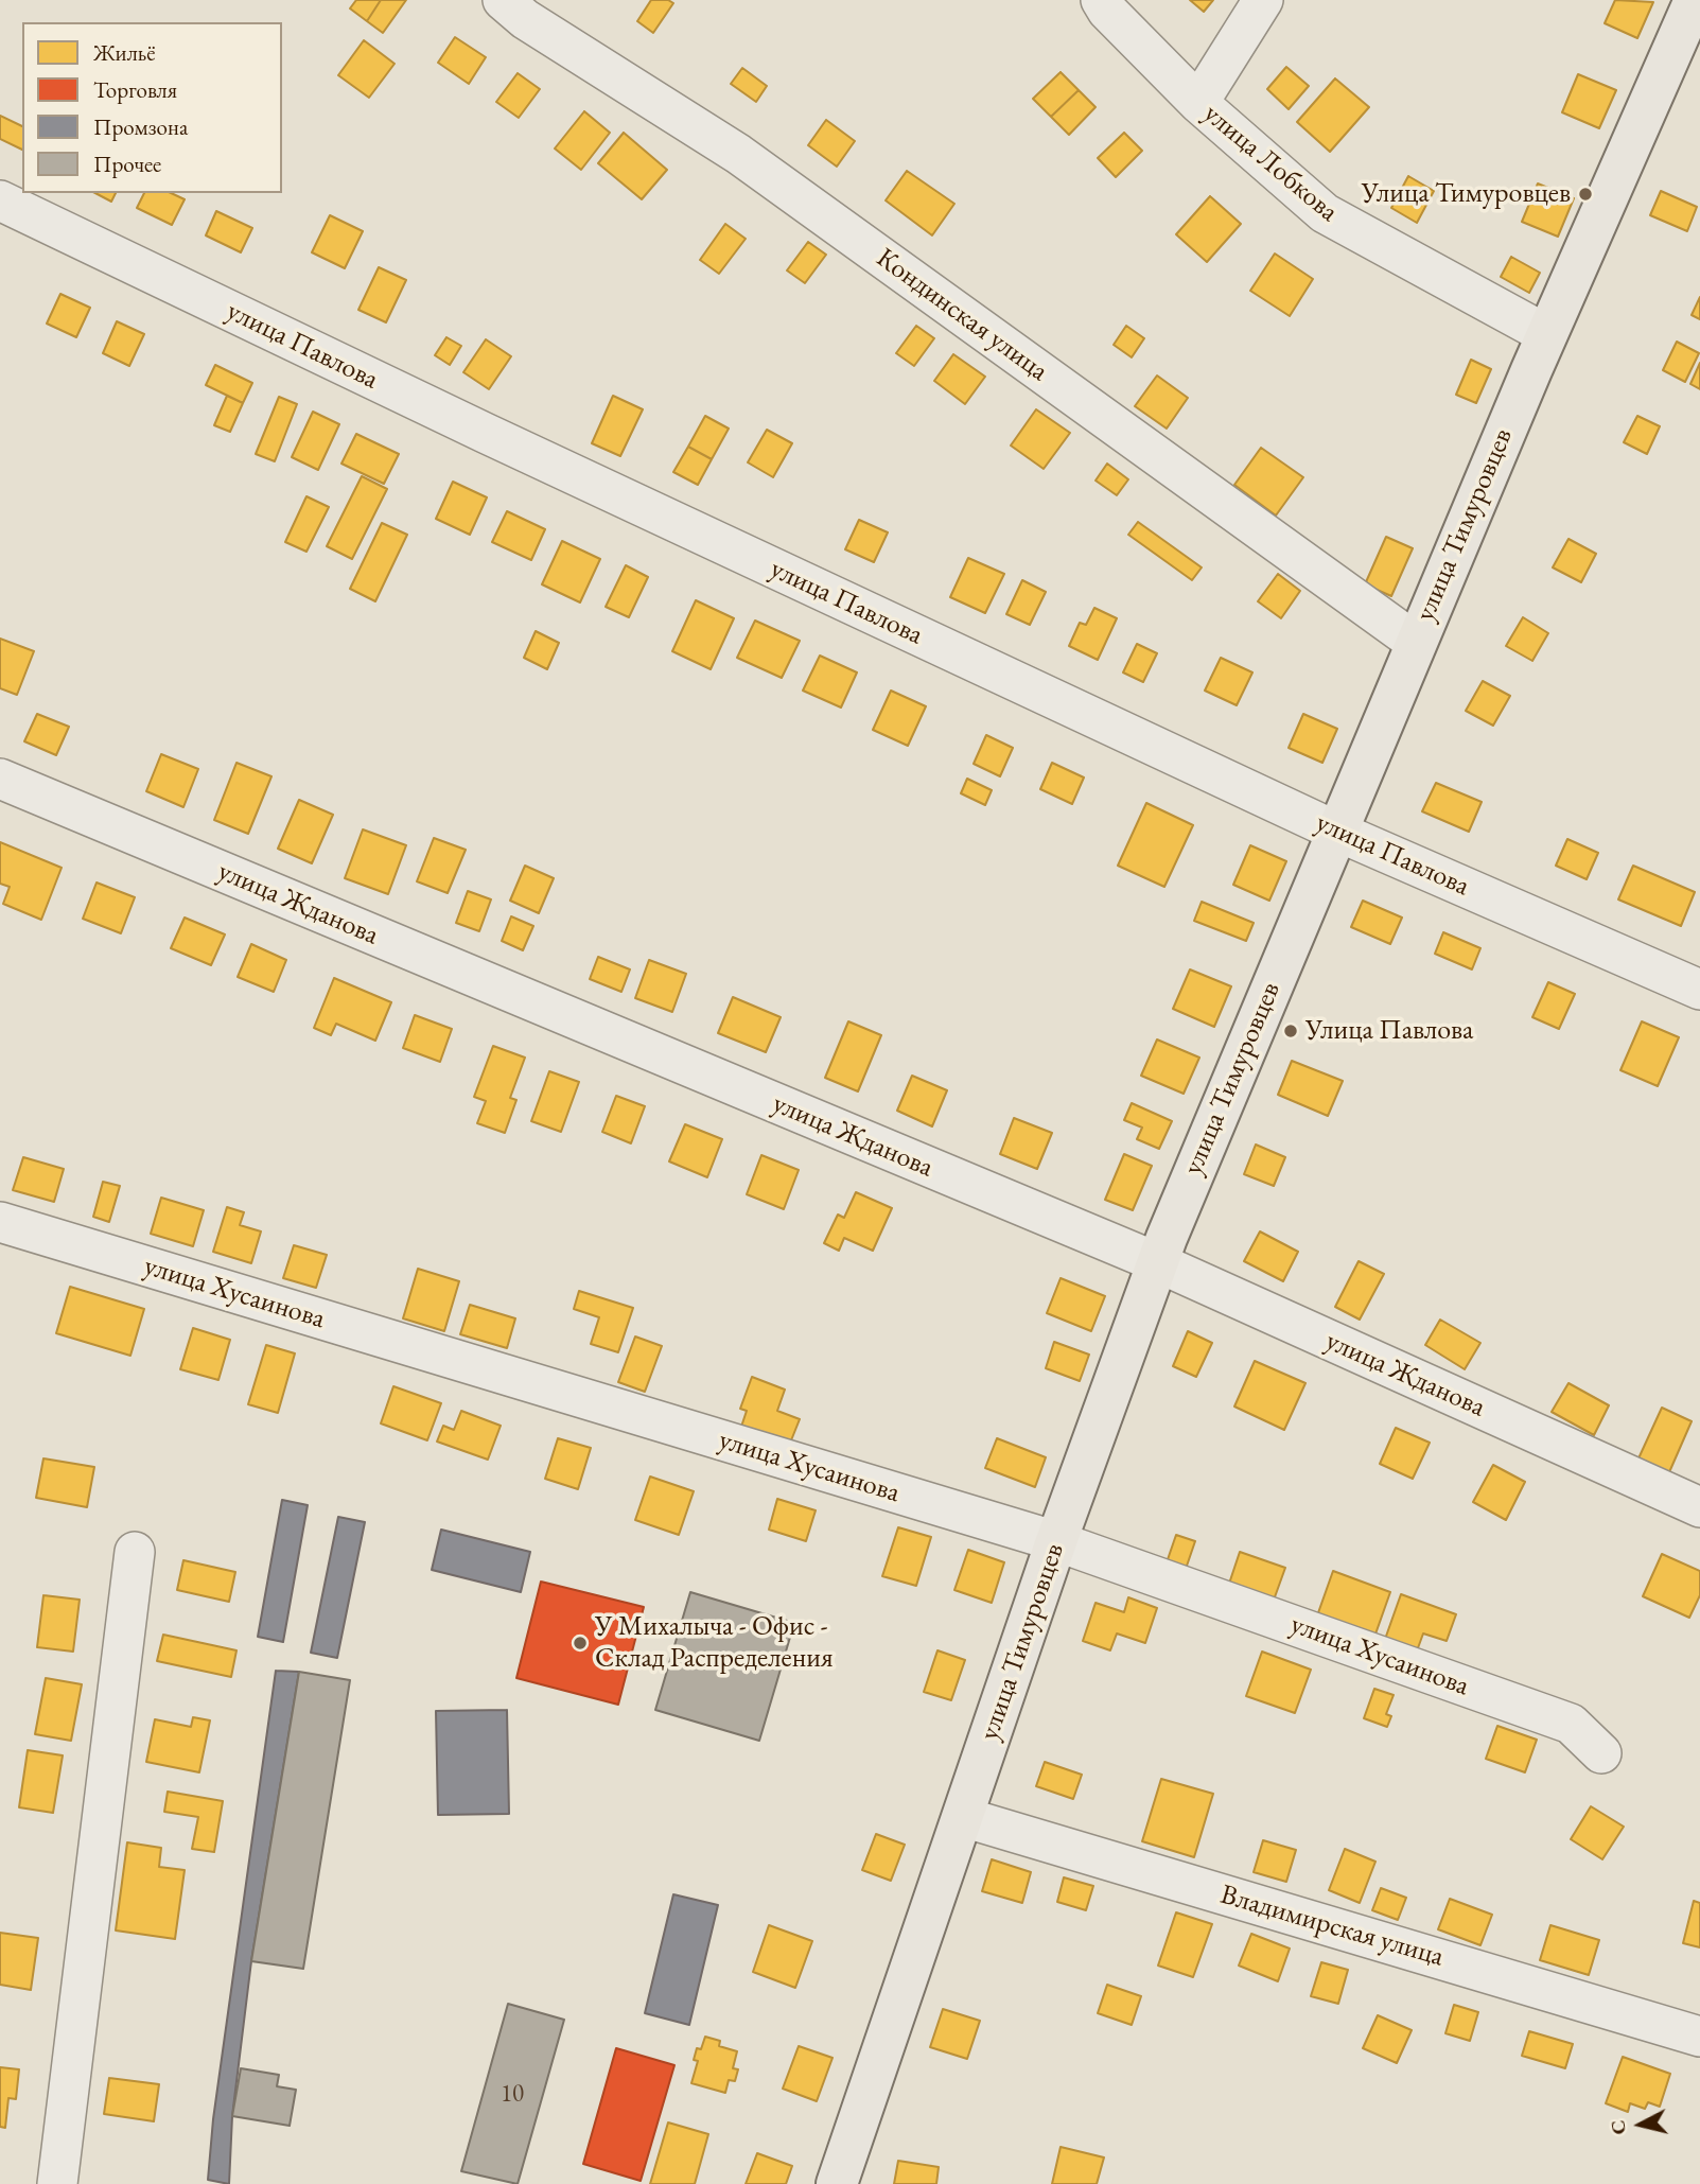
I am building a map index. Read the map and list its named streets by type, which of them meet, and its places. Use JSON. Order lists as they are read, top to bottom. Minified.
{"streets":{"main road":["улица Тимуровцев"],"street":["улица Лобкова","Кондинская улица","улица Павлова","улица Жданова","улица Хусаинова","Владимирская улица"]},"crossings":[["улица Лобкова","улица Тимуровцев"],["Кондинская улица","улица Тимуровцев"],["улица Павлова","улица Тимуровцев"],["улица Тимуровцев","улица Жданова"],["улица Тимуровцев","улица Хусаинова"],["улица Тимуровцев","Владимирская улица"]],"places":["Улица Тимуровцев","Улица Павлова","У Михалыча - Офис - Склад Распределения"],"house_numbers":["10"],"legend":["Жильё","Торговля","Промзона","Прочее"],"north":"left"}
